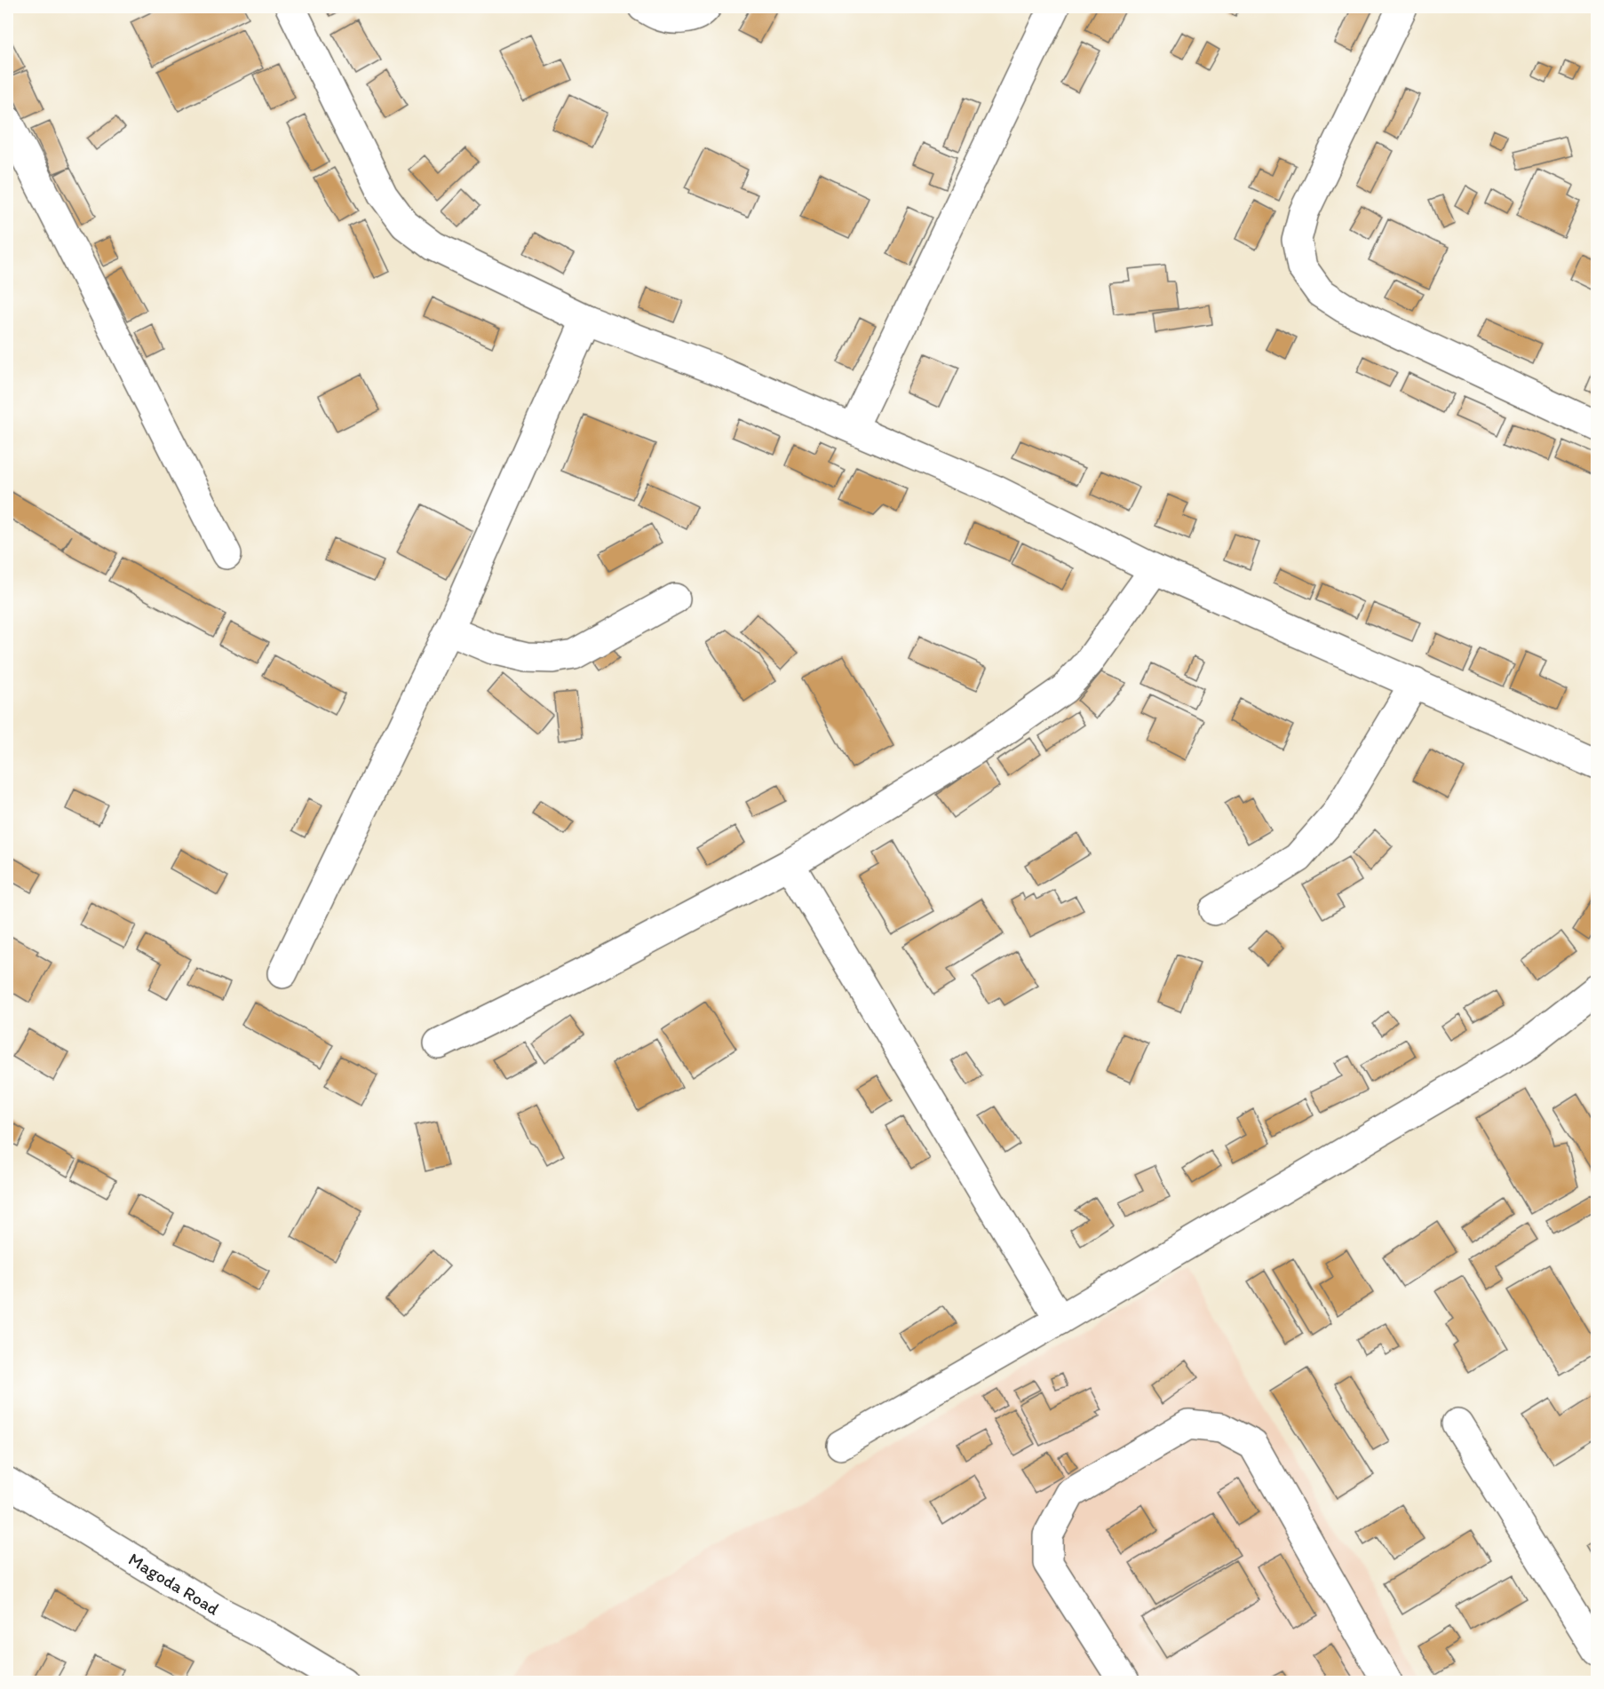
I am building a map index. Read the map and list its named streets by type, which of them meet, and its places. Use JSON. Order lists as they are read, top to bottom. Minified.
{"streets":{"street":["Magoda Road"]}}
